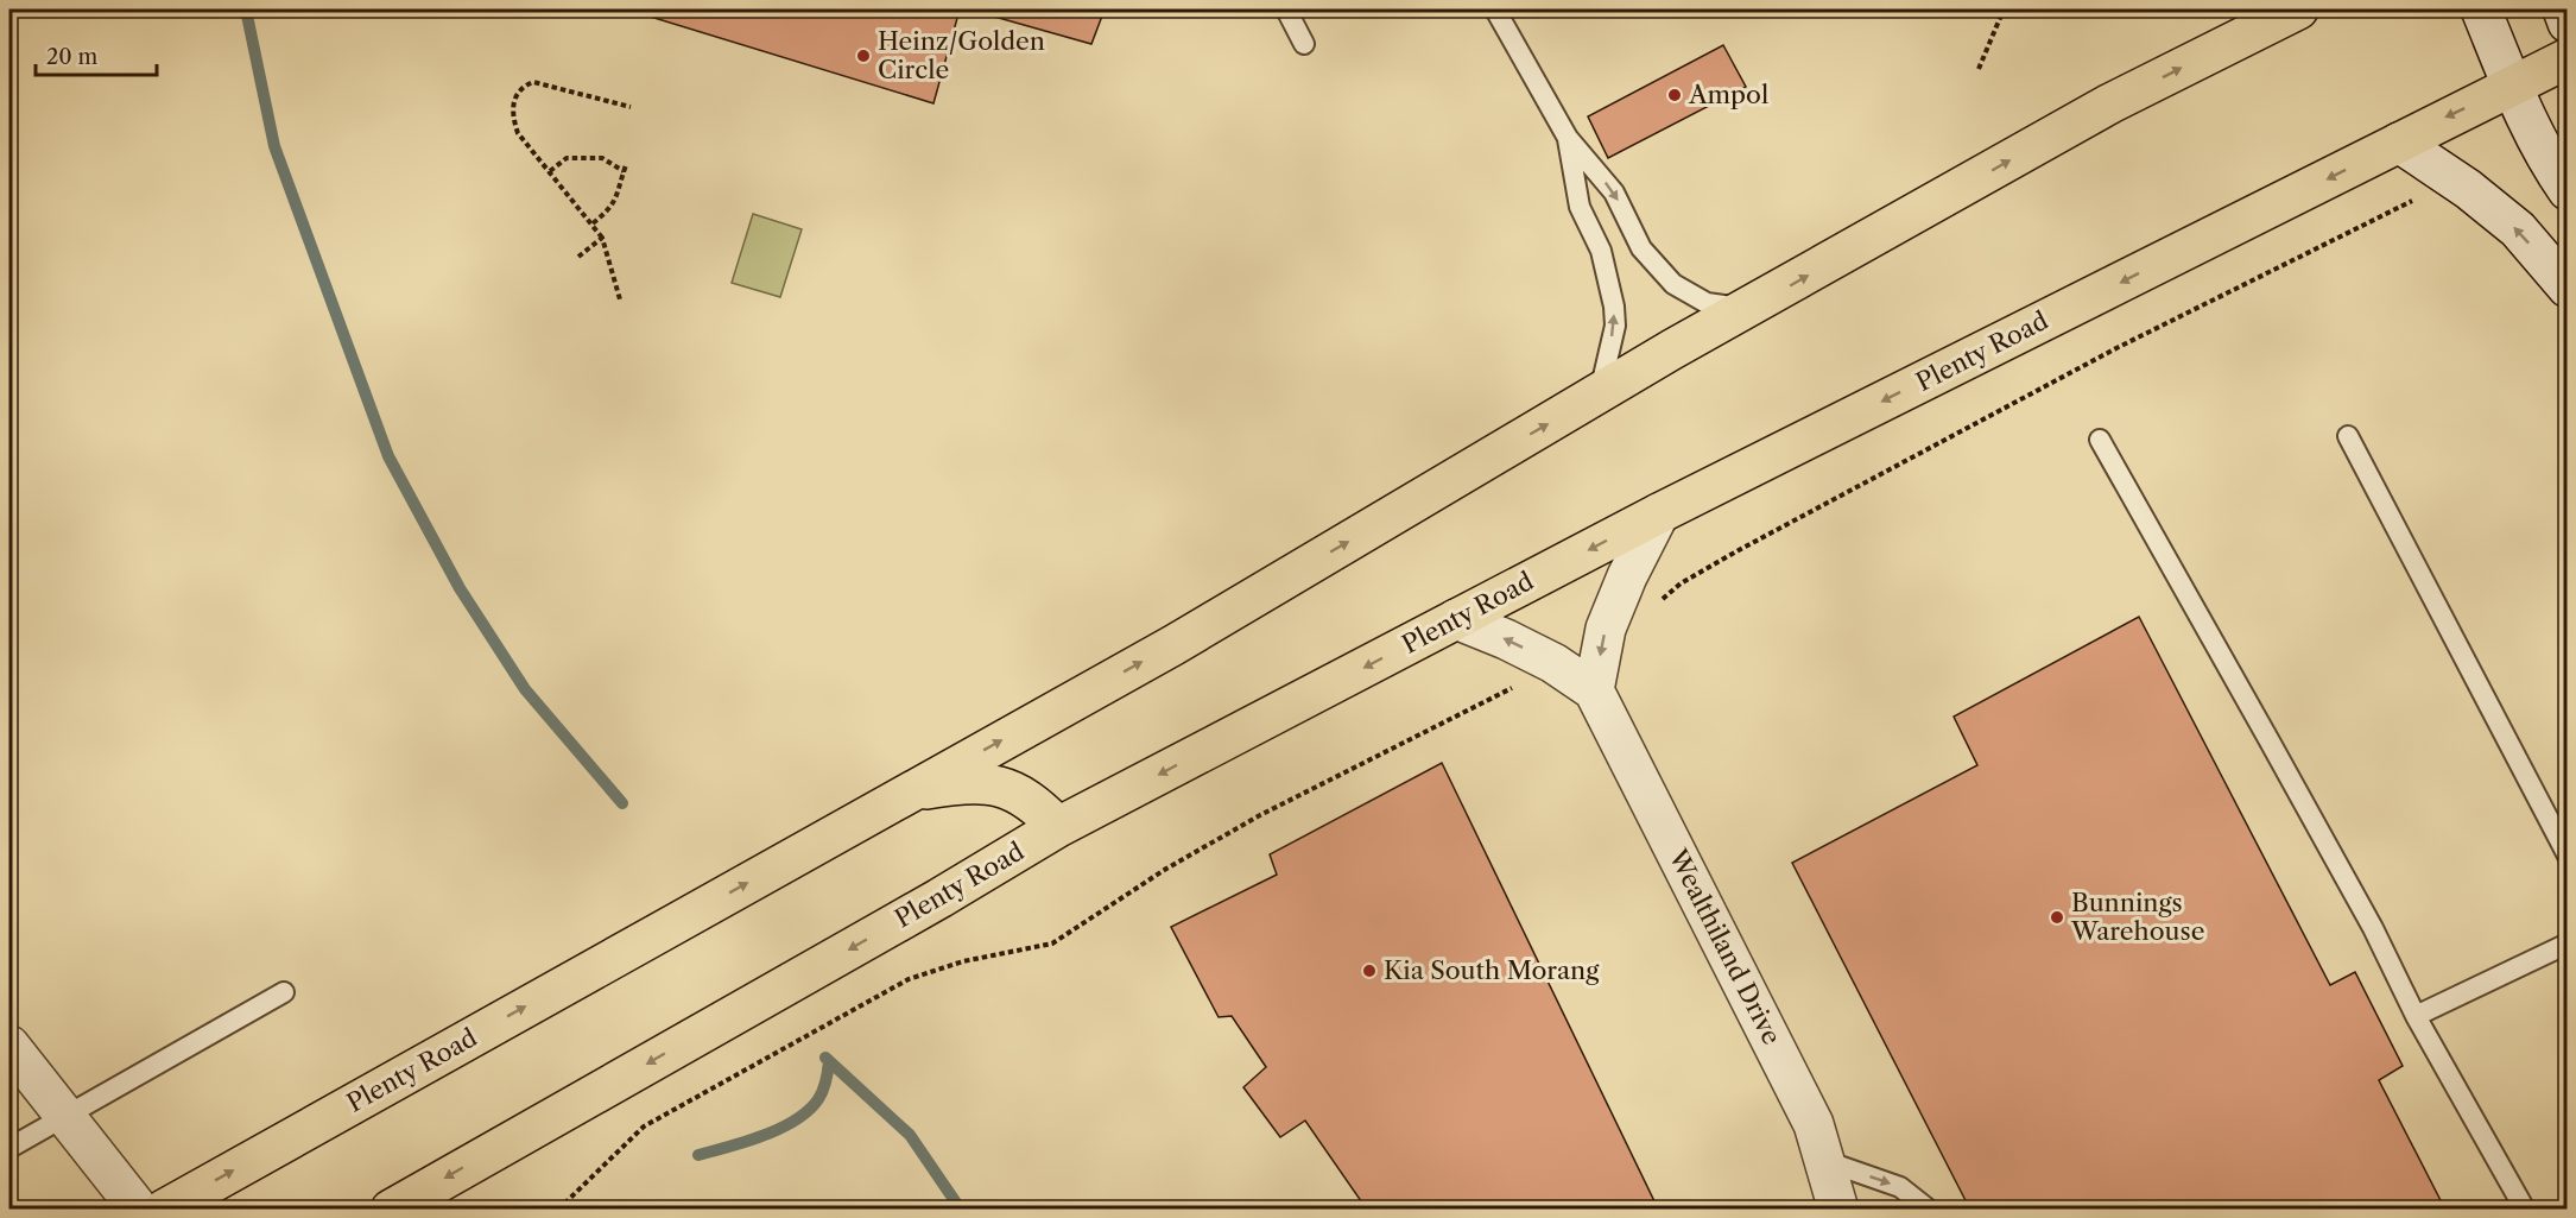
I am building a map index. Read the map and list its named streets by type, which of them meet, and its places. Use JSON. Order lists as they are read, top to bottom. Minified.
{"streets":{"highway":["Plenty Road"],"street":["Wealthiland Drive"]},"crossings":[["Plenty Road","Wealthiland Drive"]],"places":["Heinz/Golden Circle","Ampol","Bunnings Warehouse","Kia South Morang"],"scale_bar":"20 m"}
